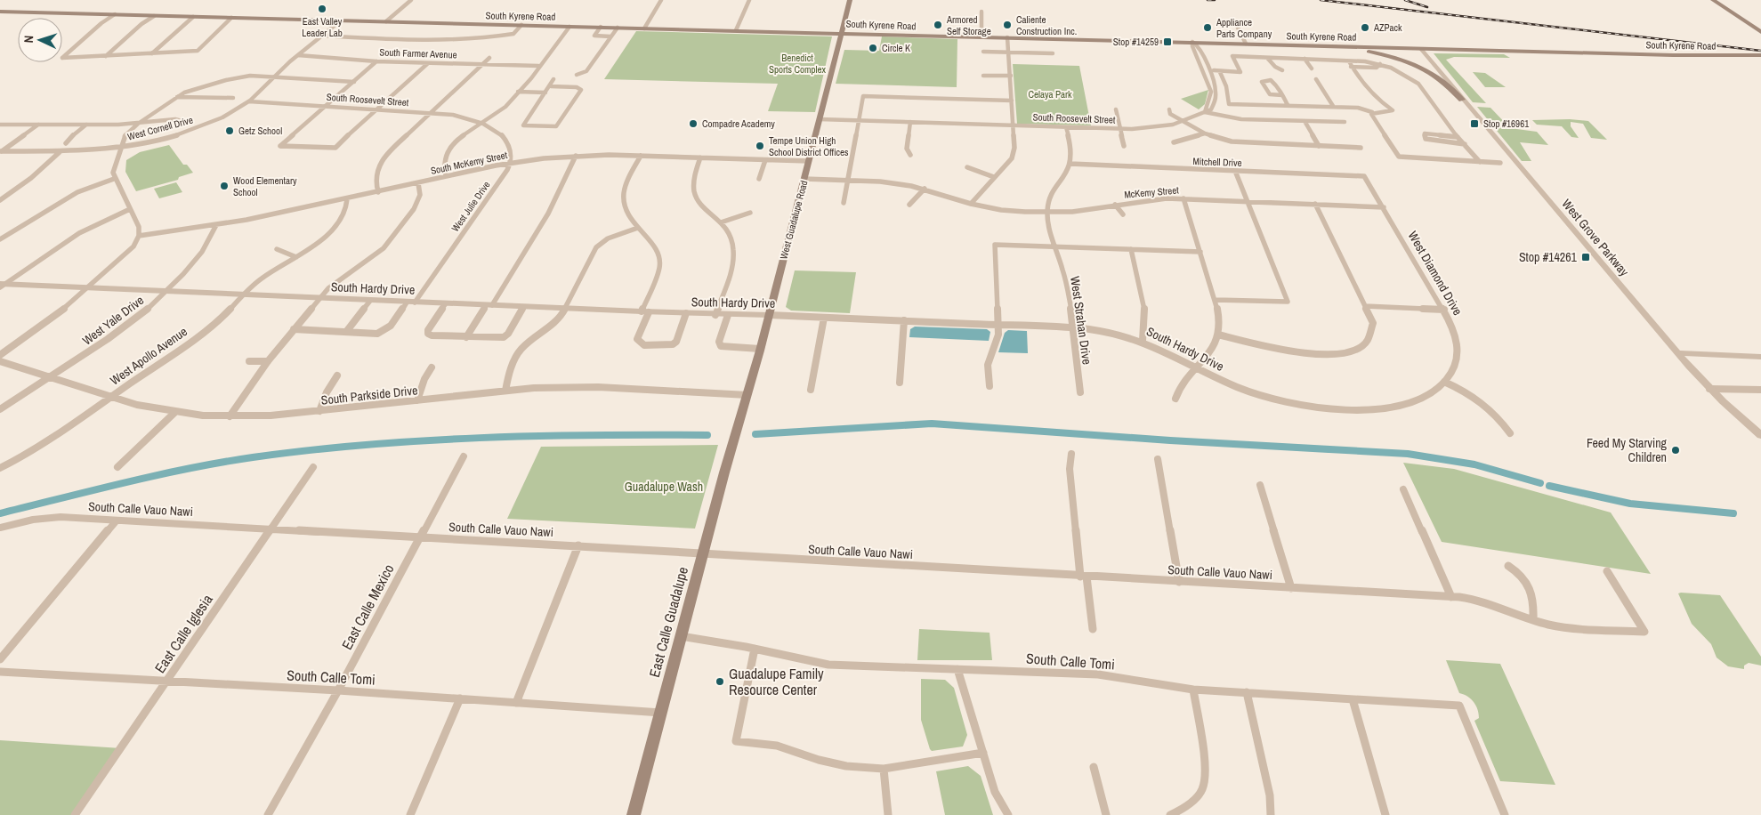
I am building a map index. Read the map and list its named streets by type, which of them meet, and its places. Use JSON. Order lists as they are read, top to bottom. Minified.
{"streets":{"main road":["South Kyrene Road","West Guadalupe Road","East Calle Guadalupe"],"street":["South Farmer Avenue","South Roosevelt Street","West Cornell Drive","Mitchell Drive","South McKemy Street","McKemy Street","West Julie Drive","West Grove Parkway","West Diamond Drive","South Hardy Drive","West Yale Drive","West Strahan Drive","West Apollo Avenue","South Parkside Drive","South Calle Vauo Nawi","East Calle Mexico","East Calle Iglesia","South Calle Tomi"]},"crossings":[["South Kyrene Road","West Cornell Drive"],["South Kyrene Road","West Guadalupe Road"],["South Kyrene Road","West Grove Parkway"],["South Farmer Avenue","West Cornell Drive"],["South Roosevelt Street","West Cornell Drive"],["South Roosevelt Street","West Guadalupe Road"],["Mitchell Drive","West Diamond Drive"],["Mitchell Drive","West Strahan Drive"],["South McKemy Street","West Julie Drive"],["South McKemy Street","West Guadalupe Road"],["South McKemy Street","West Yale Drive"],["South McKemy Street","West Apollo Avenue"],["McKemy Street","West Guadalupe Road"],["McKemy Street","West Diamond Drive"],["McKemy Street","West Strahan Drive"],["West Julie Drive","South Hardy Drive"],["West Guadalupe Road","South Hardy Drive"],["West Guadalupe Road","South Parkside Drive"],["West Guadalupe Road","East Calle Guadalupe"],["West Diamond Drive","South Hardy Drive"],["South Hardy Drive","West Yale Drive"],["South Hardy Drive","West Strahan Drive"],["South Hardy Drive","West Apollo Avenue"],["West Yale Drive","South Parkside Drive"],["West Apollo Avenue","South Parkside Drive"],["South Calle Vauo Nawi","East Calle Mexico"],["South Calle Vauo Nawi","East Calle Guadalupe"],["South Calle Vauo Nawi","East Calle Iglesia"],["East Calle Mexico","South Calle Tomi"],["East Calle Guadalupe","South Calle Tomi"],["East Calle Iglesia","South Calle Tomi"]],"parks":["Benedict Sports Complex","Celaya Park","Guadalupe Wash"],"places":{"other":["East Valley Leader Lab","Armored Self Storage","Caliente Construction Inc.","Appliance Parts Company","AZPack","Circle K","Compadre Academy","Getz School","Tempe Union High School District Offices","Wood Elementary School","Feed My Starving Children","Guadalupe Family Resource Center"],"transit":["Stop #14259","Stop #16961","Stop #14261"]},"north":"left"}
